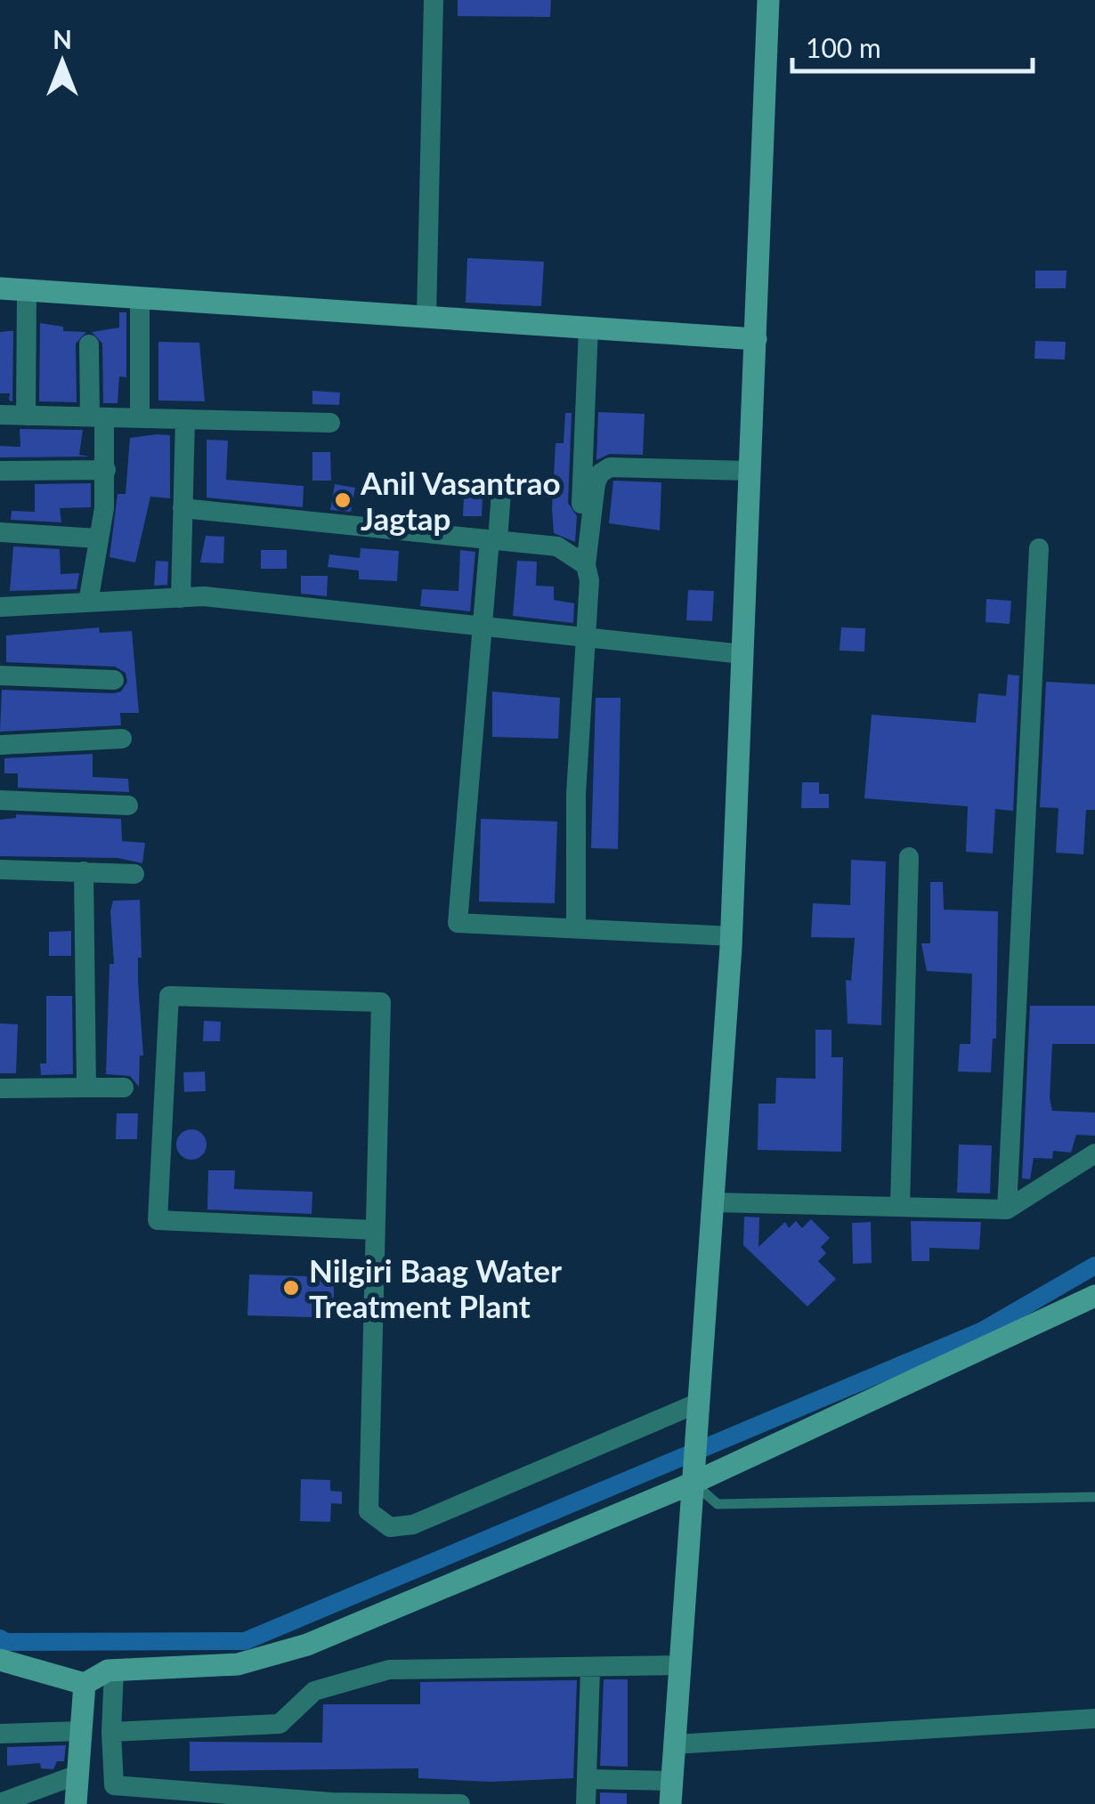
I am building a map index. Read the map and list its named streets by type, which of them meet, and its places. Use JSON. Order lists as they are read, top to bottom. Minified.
{"places":["Anil Vasantrao Jagtap","Nilgiri Baag Water Treatment Plant"],"scale_bar":"100 m","north":"top"}
